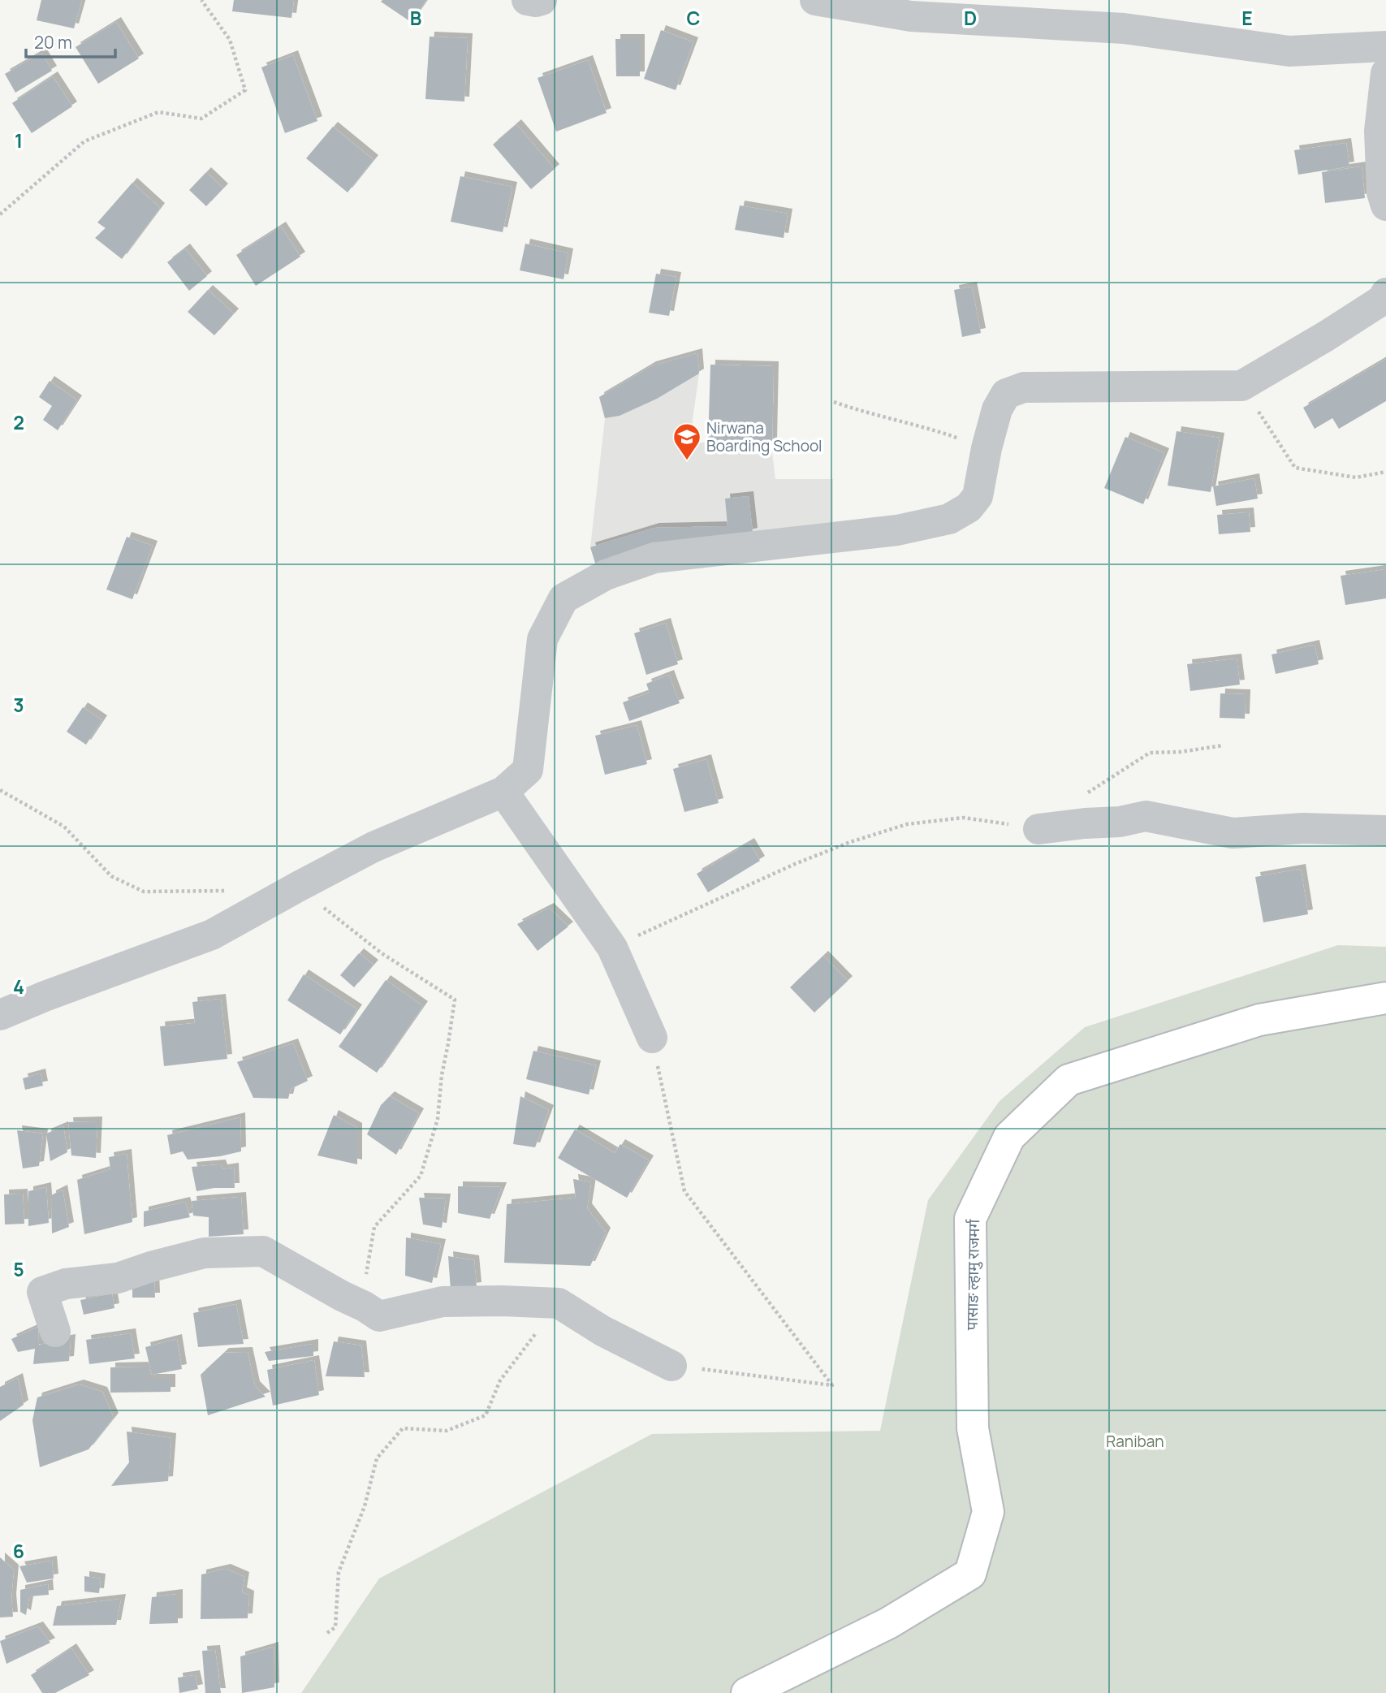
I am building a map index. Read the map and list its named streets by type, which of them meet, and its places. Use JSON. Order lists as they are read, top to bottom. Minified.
{"streets":{"main road":["पासाङ ल्हामु राजमर्ग"]},"parks":["Raniban"],"places":{"school or university":["Nirwana Boarding School"]},"scale_bar":"20 m","grid":{"columns":["B","C","D","E"],"rows":["1","2","3","4","5","6"]}}
